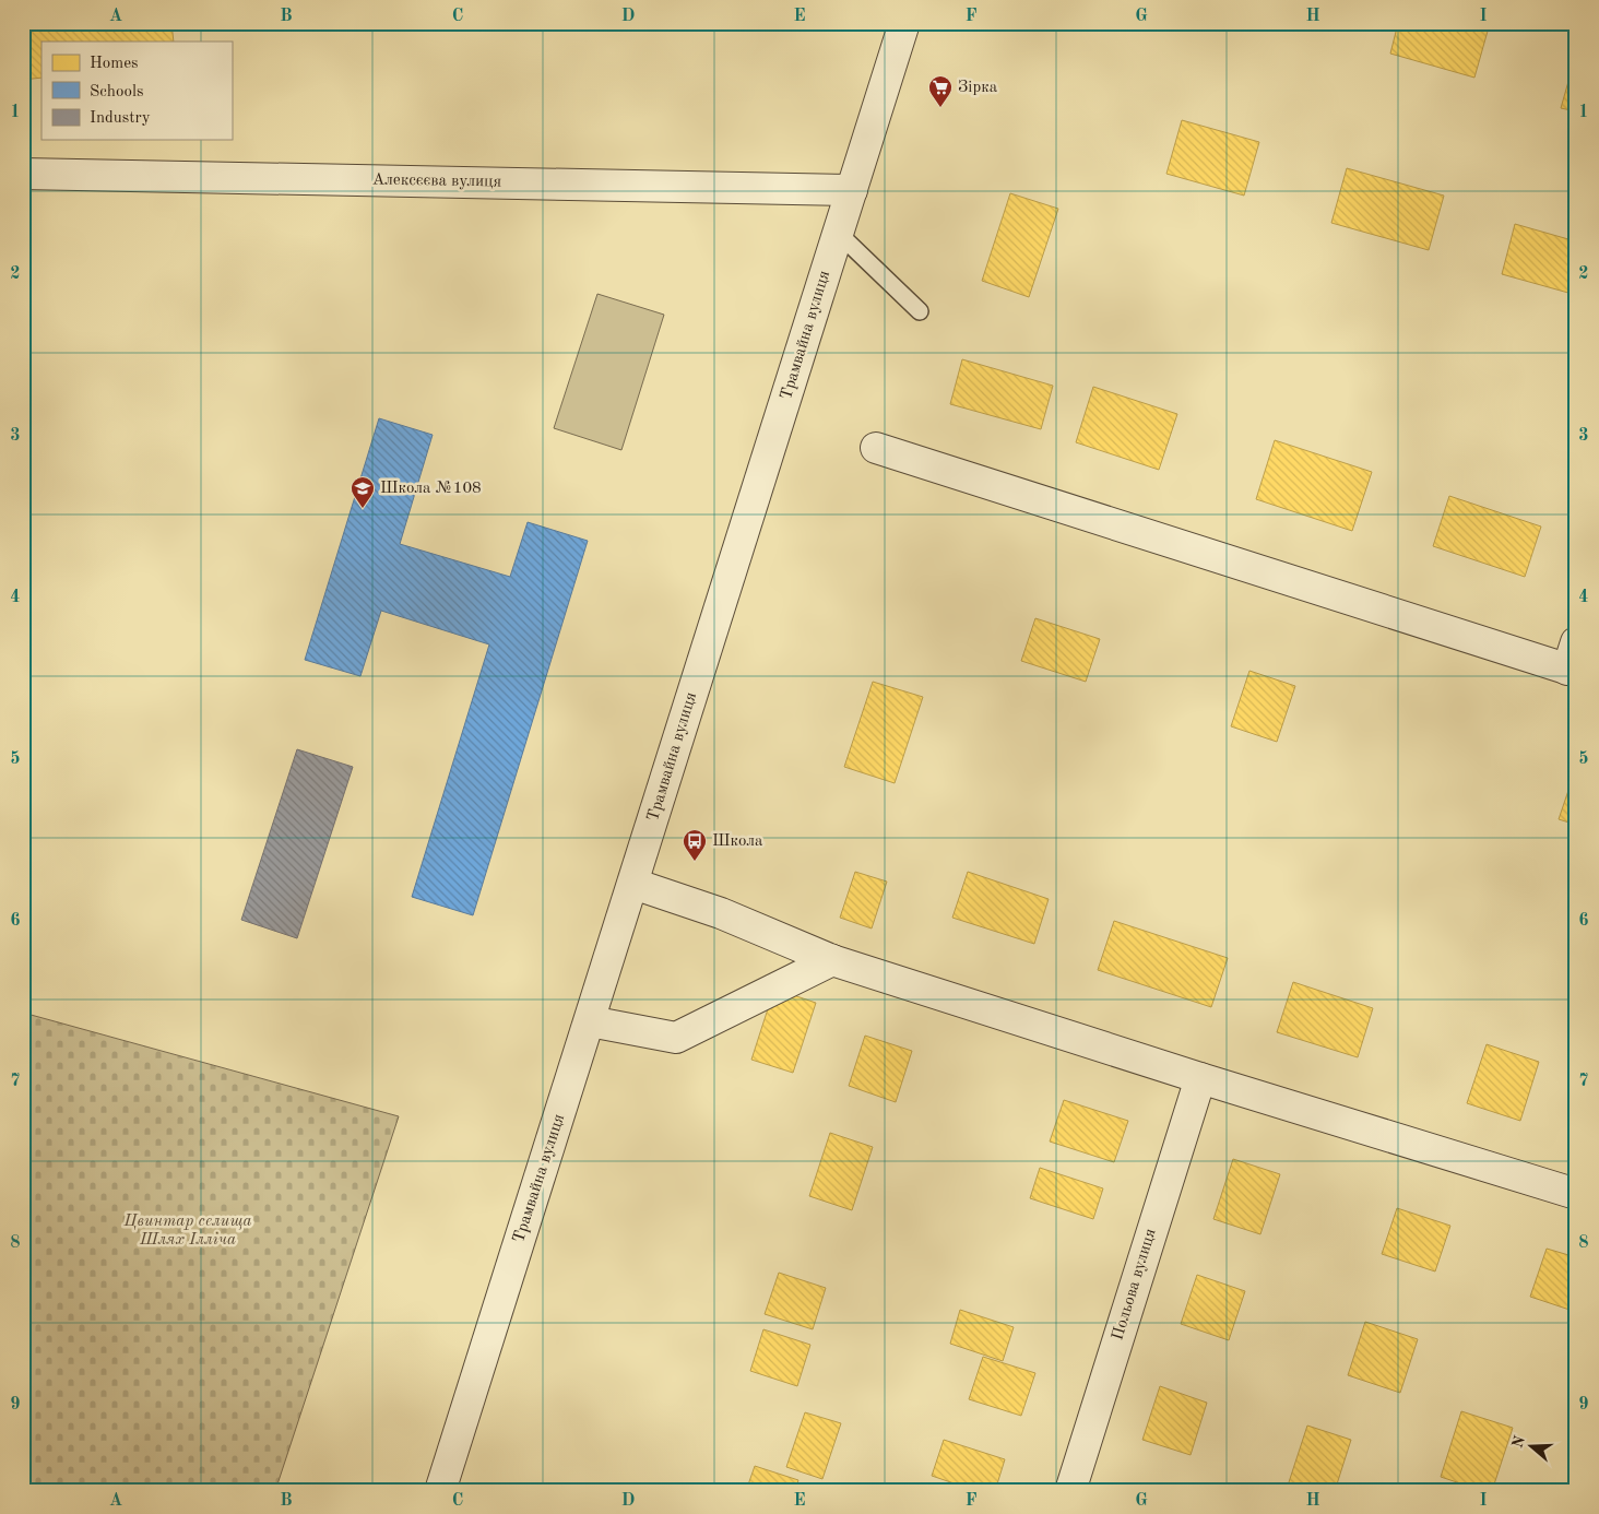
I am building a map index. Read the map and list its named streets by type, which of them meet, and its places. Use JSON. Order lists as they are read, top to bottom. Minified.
{"streets":{"street":["Алексєєва вулиця","Трамвайна вулиця","Польова вулиця"]},"crossings":[["Алексєєва вулиця","Трамвайна вулиця"]],"parks":["Цвинтар селища Шлях Ілліча"],"places":{"supermarket":["Зірка"],"school or university":["Школа №108"],"bus stop":["Школа"]},"legend":["Homes","Schools","Industry"],"north":"left","grid":{"columns":["A","B","C","D","E","F","G","H","I"],"rows":["1","2","3","4","5","6","7","8","9"]}}
